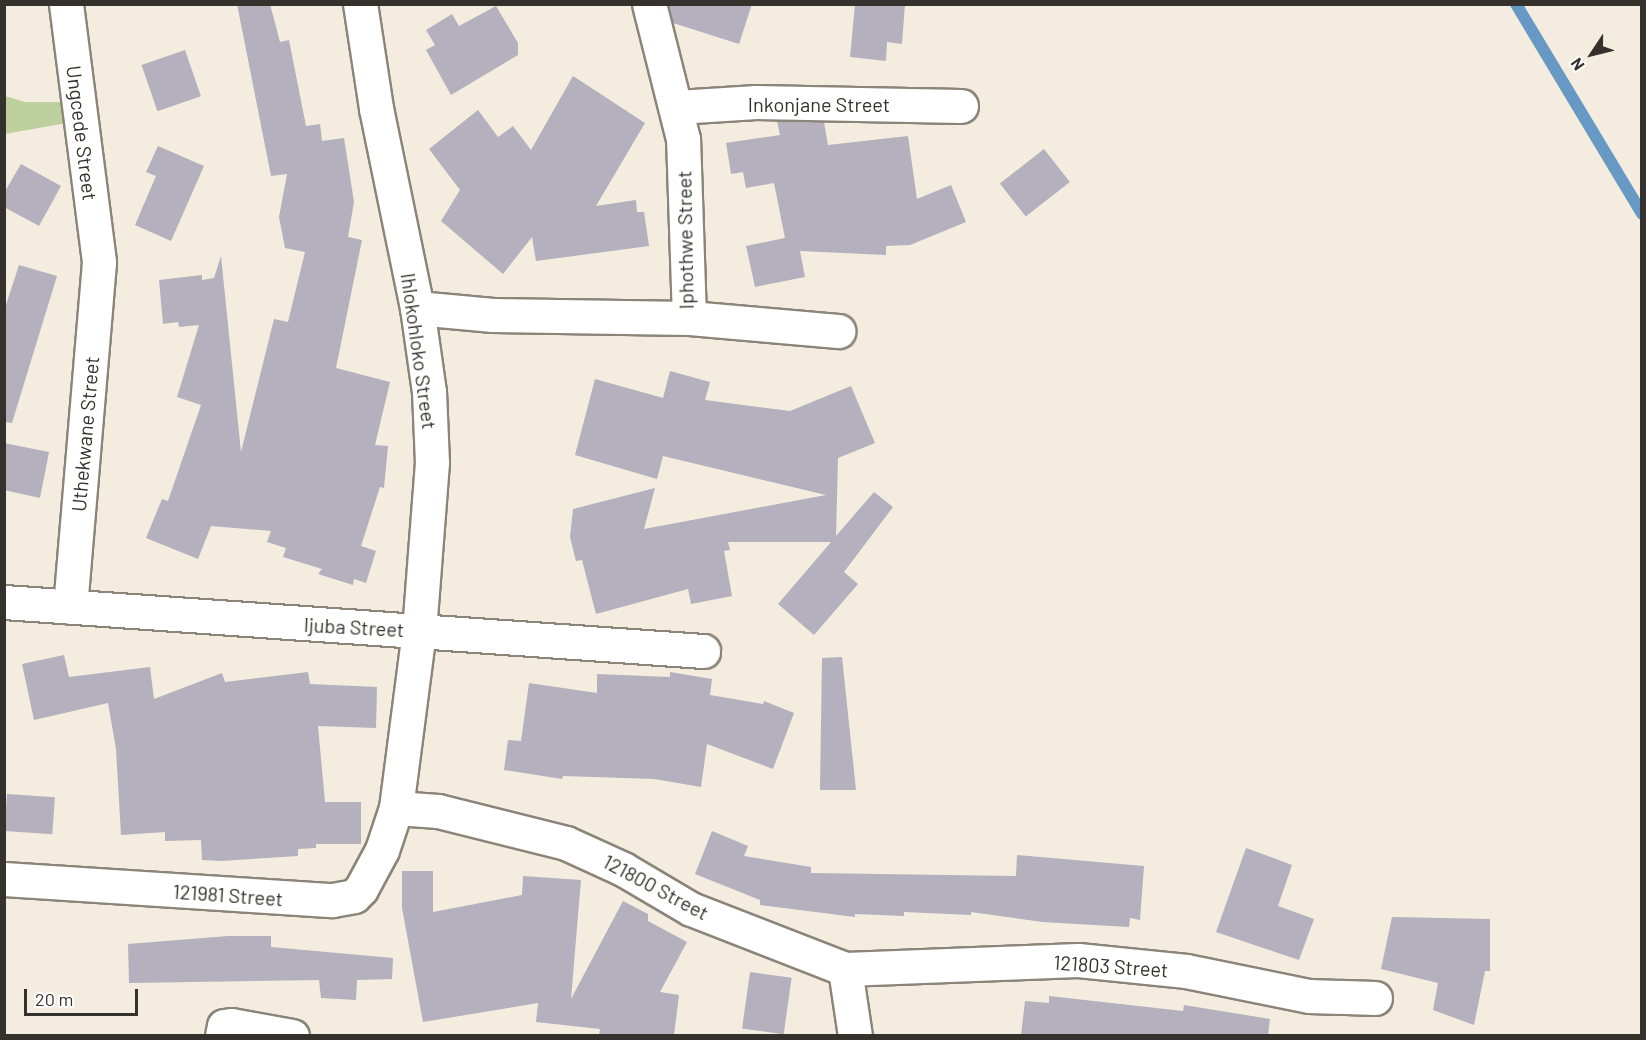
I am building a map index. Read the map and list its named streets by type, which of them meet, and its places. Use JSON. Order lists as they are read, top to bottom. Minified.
{"streets":{"street":["Inkonjane Street","Ungcede Street","Iphothwe Street","Ihlokohloko Street","Uthekwane Street","Ijuba Street","121800 Street","121981 Street","121803 Street"]},"crossings":[["Inkonjane Street","Iphothwe Street"],["Ungcede Street","Uthekwane Street"],["Iphothwe Street","Ihlokohloko Street"],["Ihlokohloko Street","Ijuba Street"],["Ihlokohloko Street","121800 Street"],["Ihlokohloko Street","121981 Street"],["Uthekwane Street","Ijuba Street"],["121800 Street","121981 Street"],["121800 Street","121803 Street"]],"scale_bar":"20 m","north":"bottom left"}
